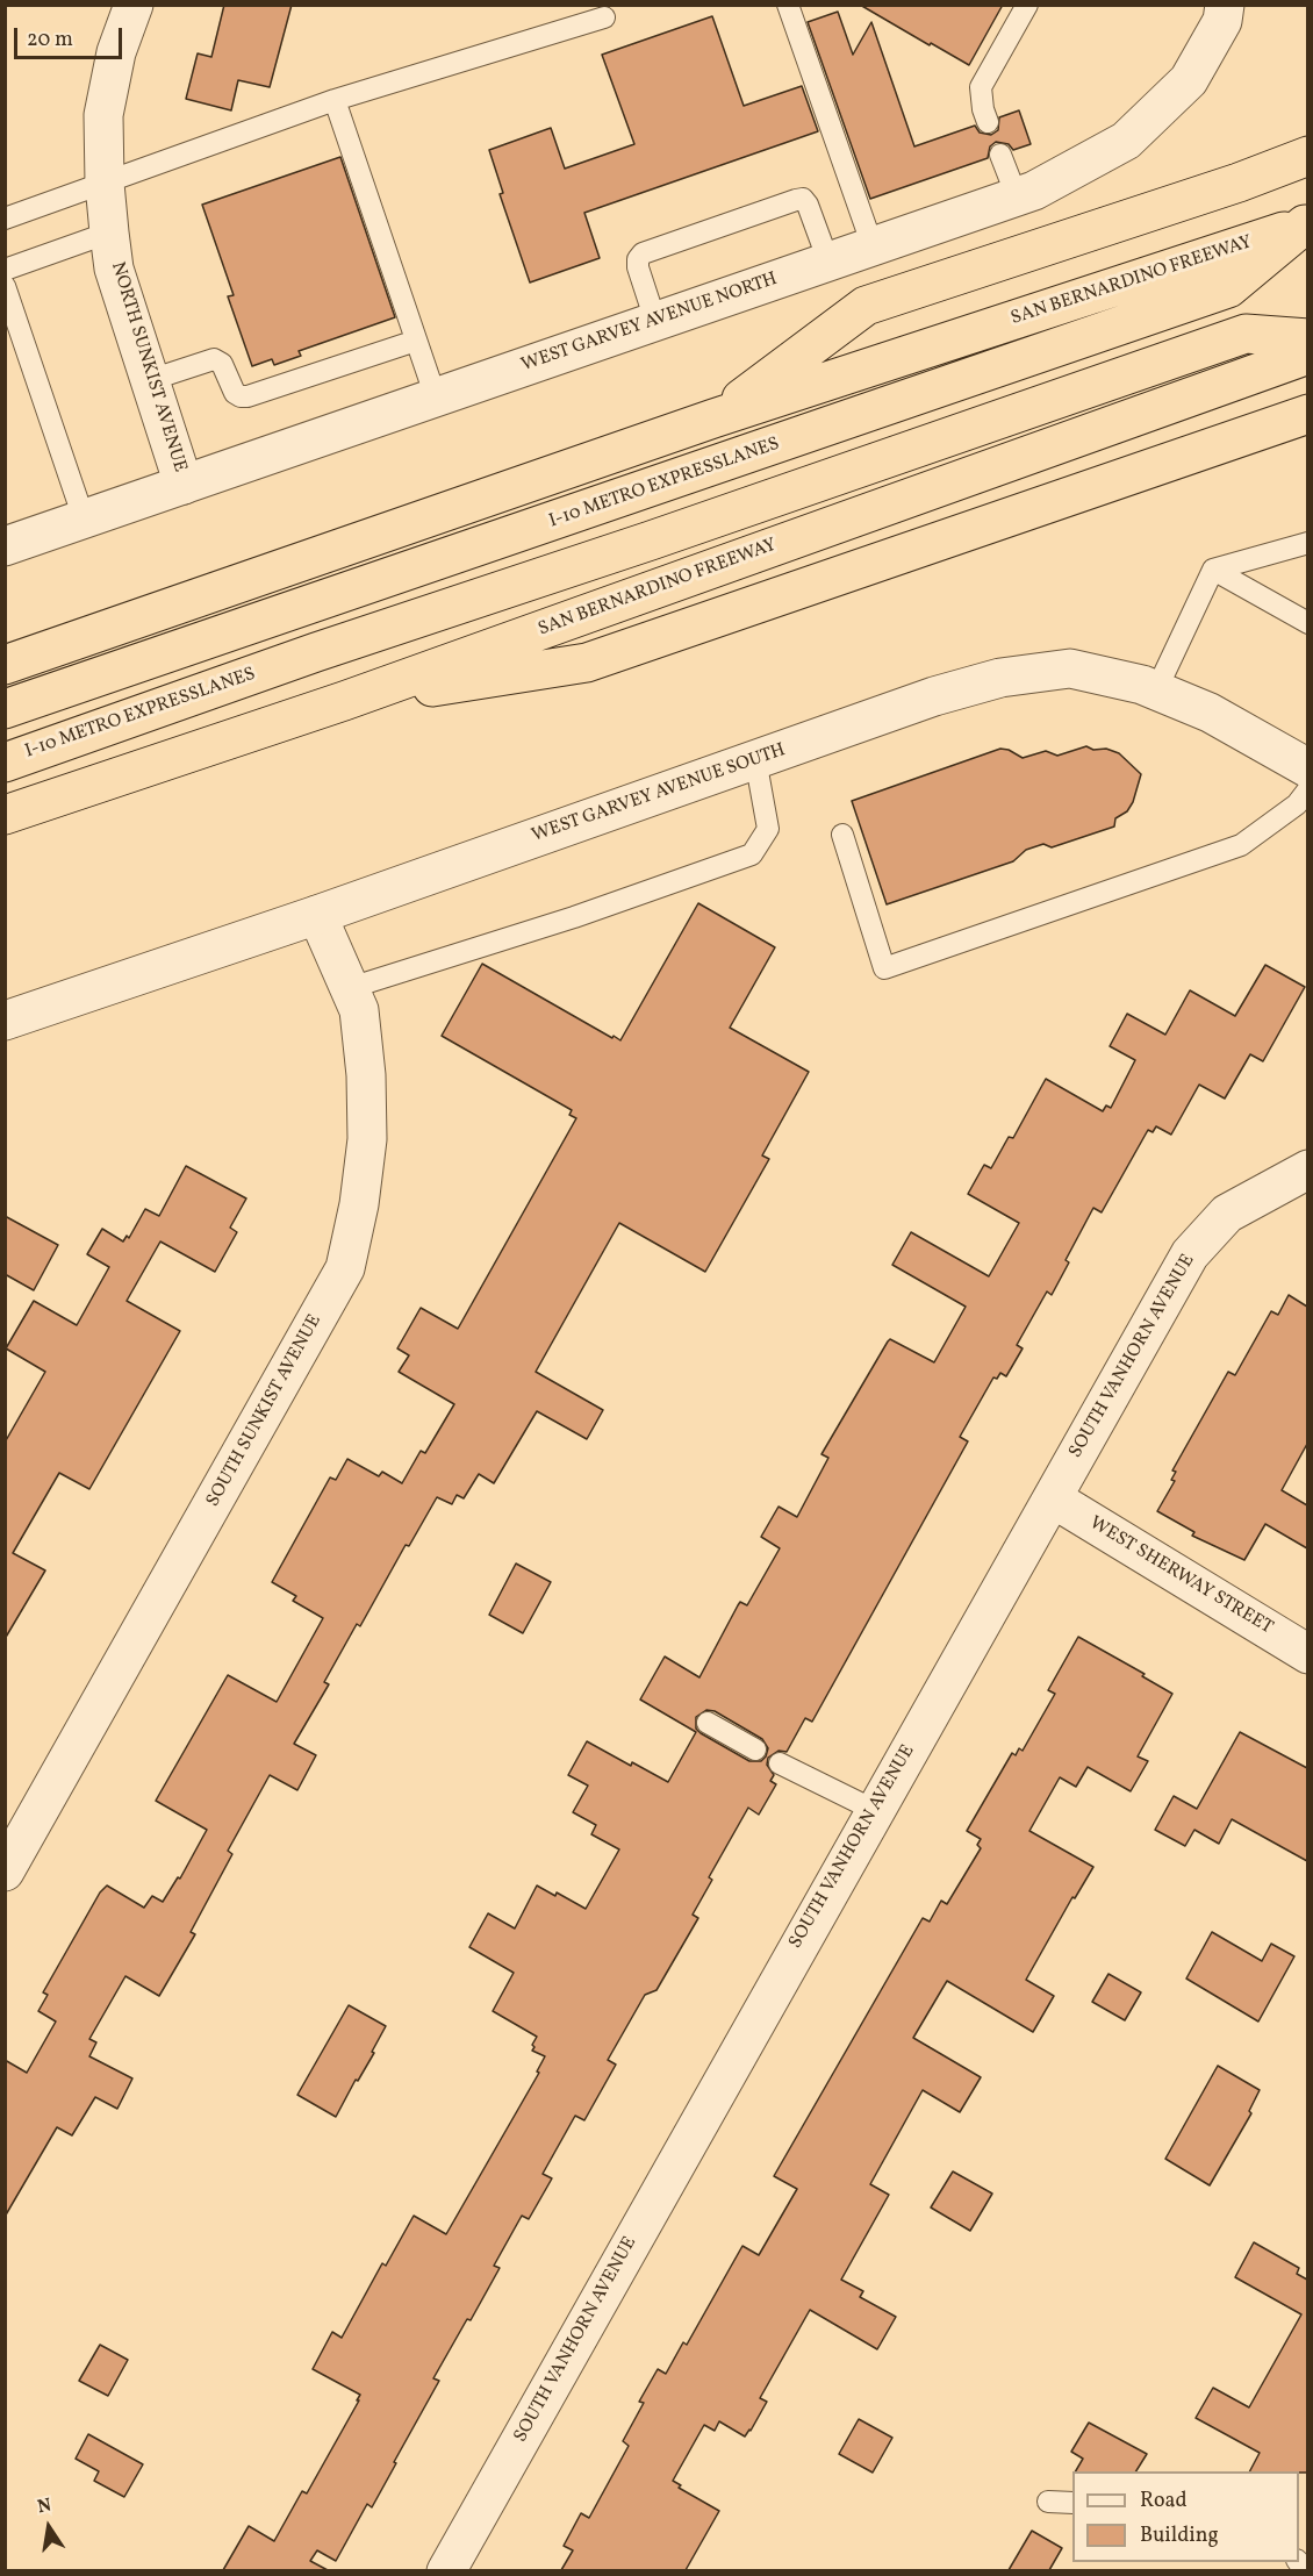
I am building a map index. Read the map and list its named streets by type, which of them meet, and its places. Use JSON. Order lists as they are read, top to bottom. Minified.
{"streets":{"highway":["SAN BERNARDINO FREEWAY","I-10 METRO EXPRESSLANES"],"street":["WEST GARVEY AVENUE NORTH","NORTH SUNKIST AVENUE","WEST GARVEY AVENUE SOUTH","SOUTH VANHORN AVENUE","SOUTH SUNKIST AVENUE","WEST SHERWAY STREET"]},"crossings":[["SAN BERNARDINO FREEWAY","I-10 METRO EXPRESSLANES"],["WEST GARVEY AVENUE NORTH","NORTH SUNKIST AVENUE"],["WEST GARVEY AVENUE SOUTH","SOUTH SUNKIST AVENUE"],["SOUTH VANHORN AVENUE","WEST SHERWAY STREET"]],"legend":["Road","Building"],"scale_bar":"20 m","north":"top"}
